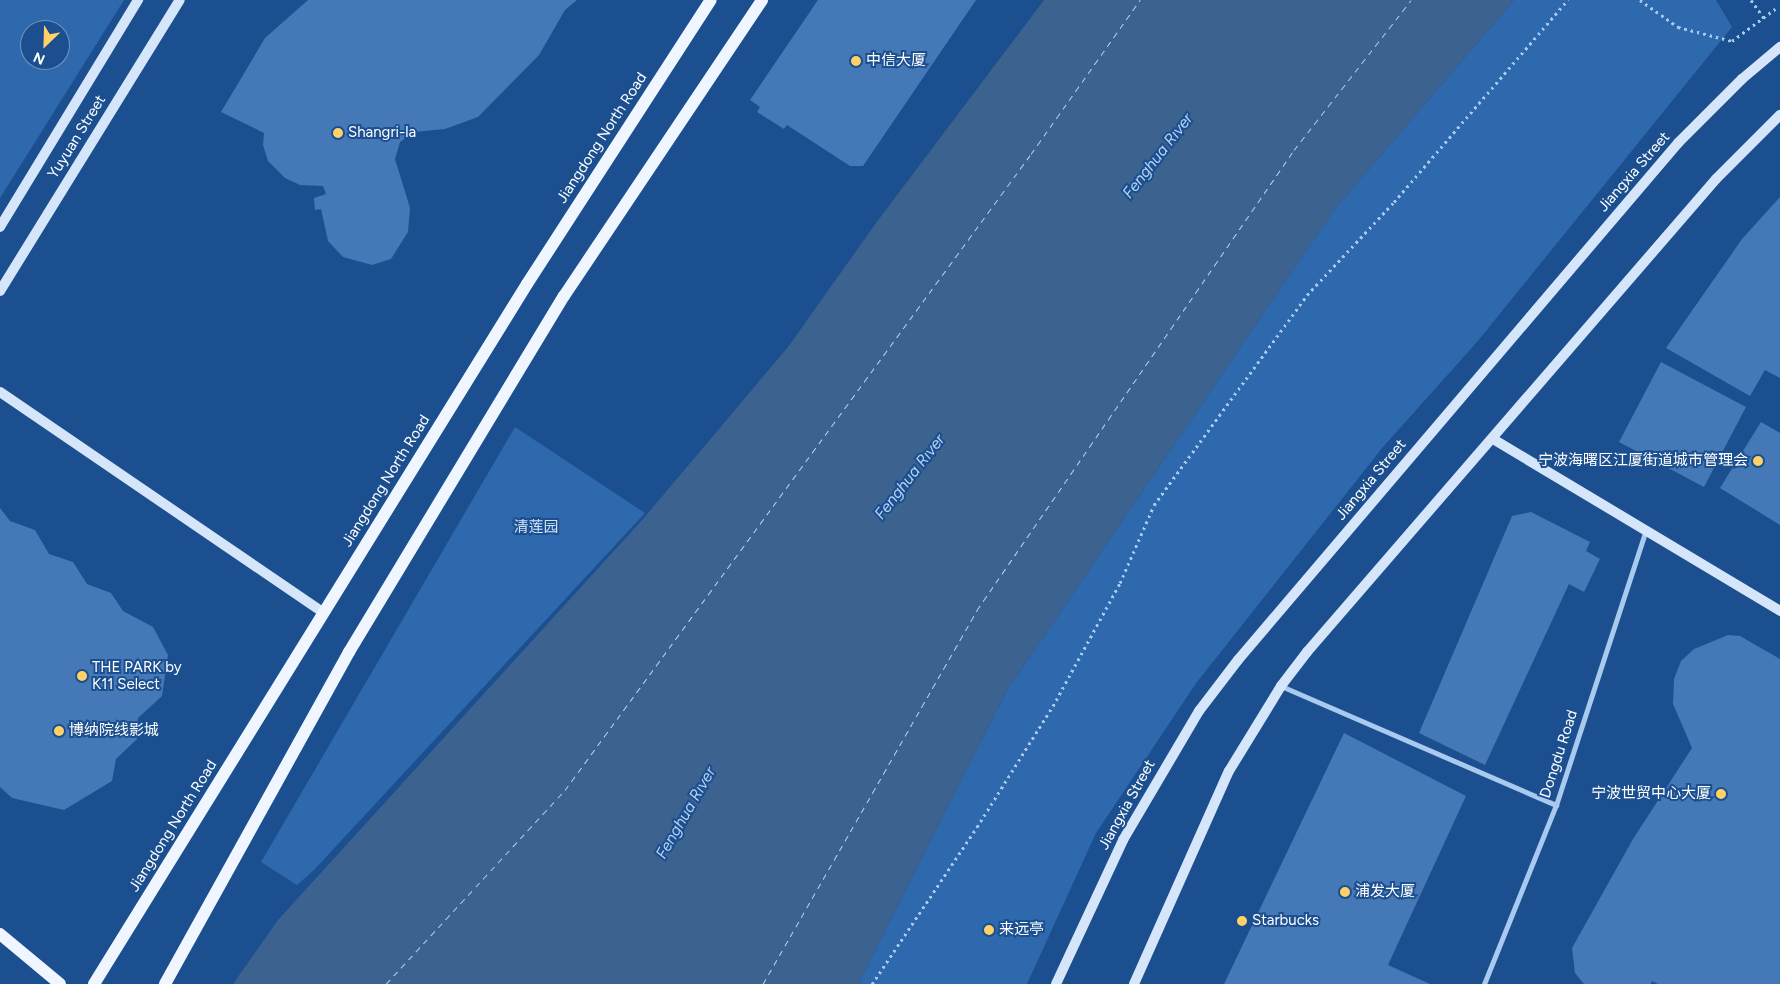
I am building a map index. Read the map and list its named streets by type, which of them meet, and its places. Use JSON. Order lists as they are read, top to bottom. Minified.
{"streets":{"main road":["Yuyuan Street","Jiangdong North Road","Jiangxia Street"],"street":["Dongdu Road"]},"water":["Fenghua Rıver"],"parks":["清莲园"],"places":["中信大厦","Shangri-la","宁波海曙区江厦街道城市管理会","THE PARK by K11 Select","博纳院线影城","宁波世贸中心大厦","浦发大厦","Starbucks","来远亭"],"north":"bottom left"}
